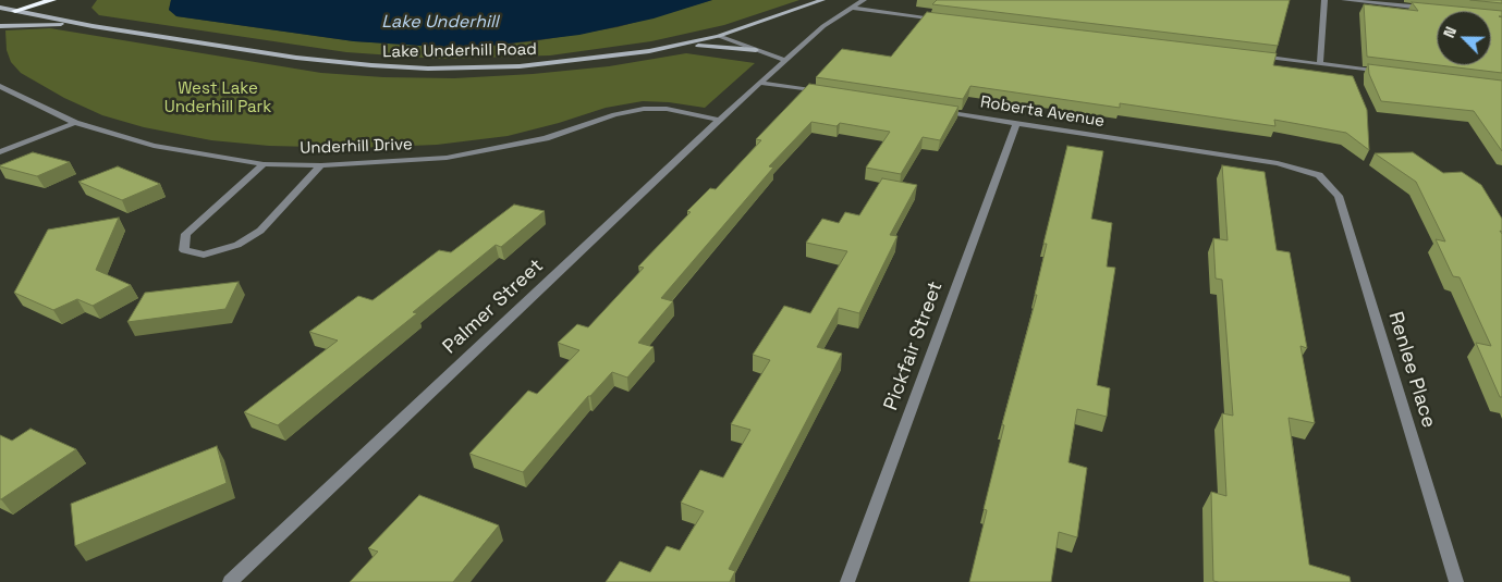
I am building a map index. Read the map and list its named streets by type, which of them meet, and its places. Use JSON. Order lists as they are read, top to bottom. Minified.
{"streets":{"main road":["Lake Underhill Road"],"street":["Roberta Avenue","Underhill Drive","Palmer Street","Pickfair Street","Renlee Place"]},"crossings":[["Roberta Avenue","Pickfair Street"],["Roberta Avenue","Renlee Place"],["Underhill Drive","Palmer Street"]],"water":["Lake Underhill"],"parks":["West Lake Underhill Park"],"north":"top left"}
